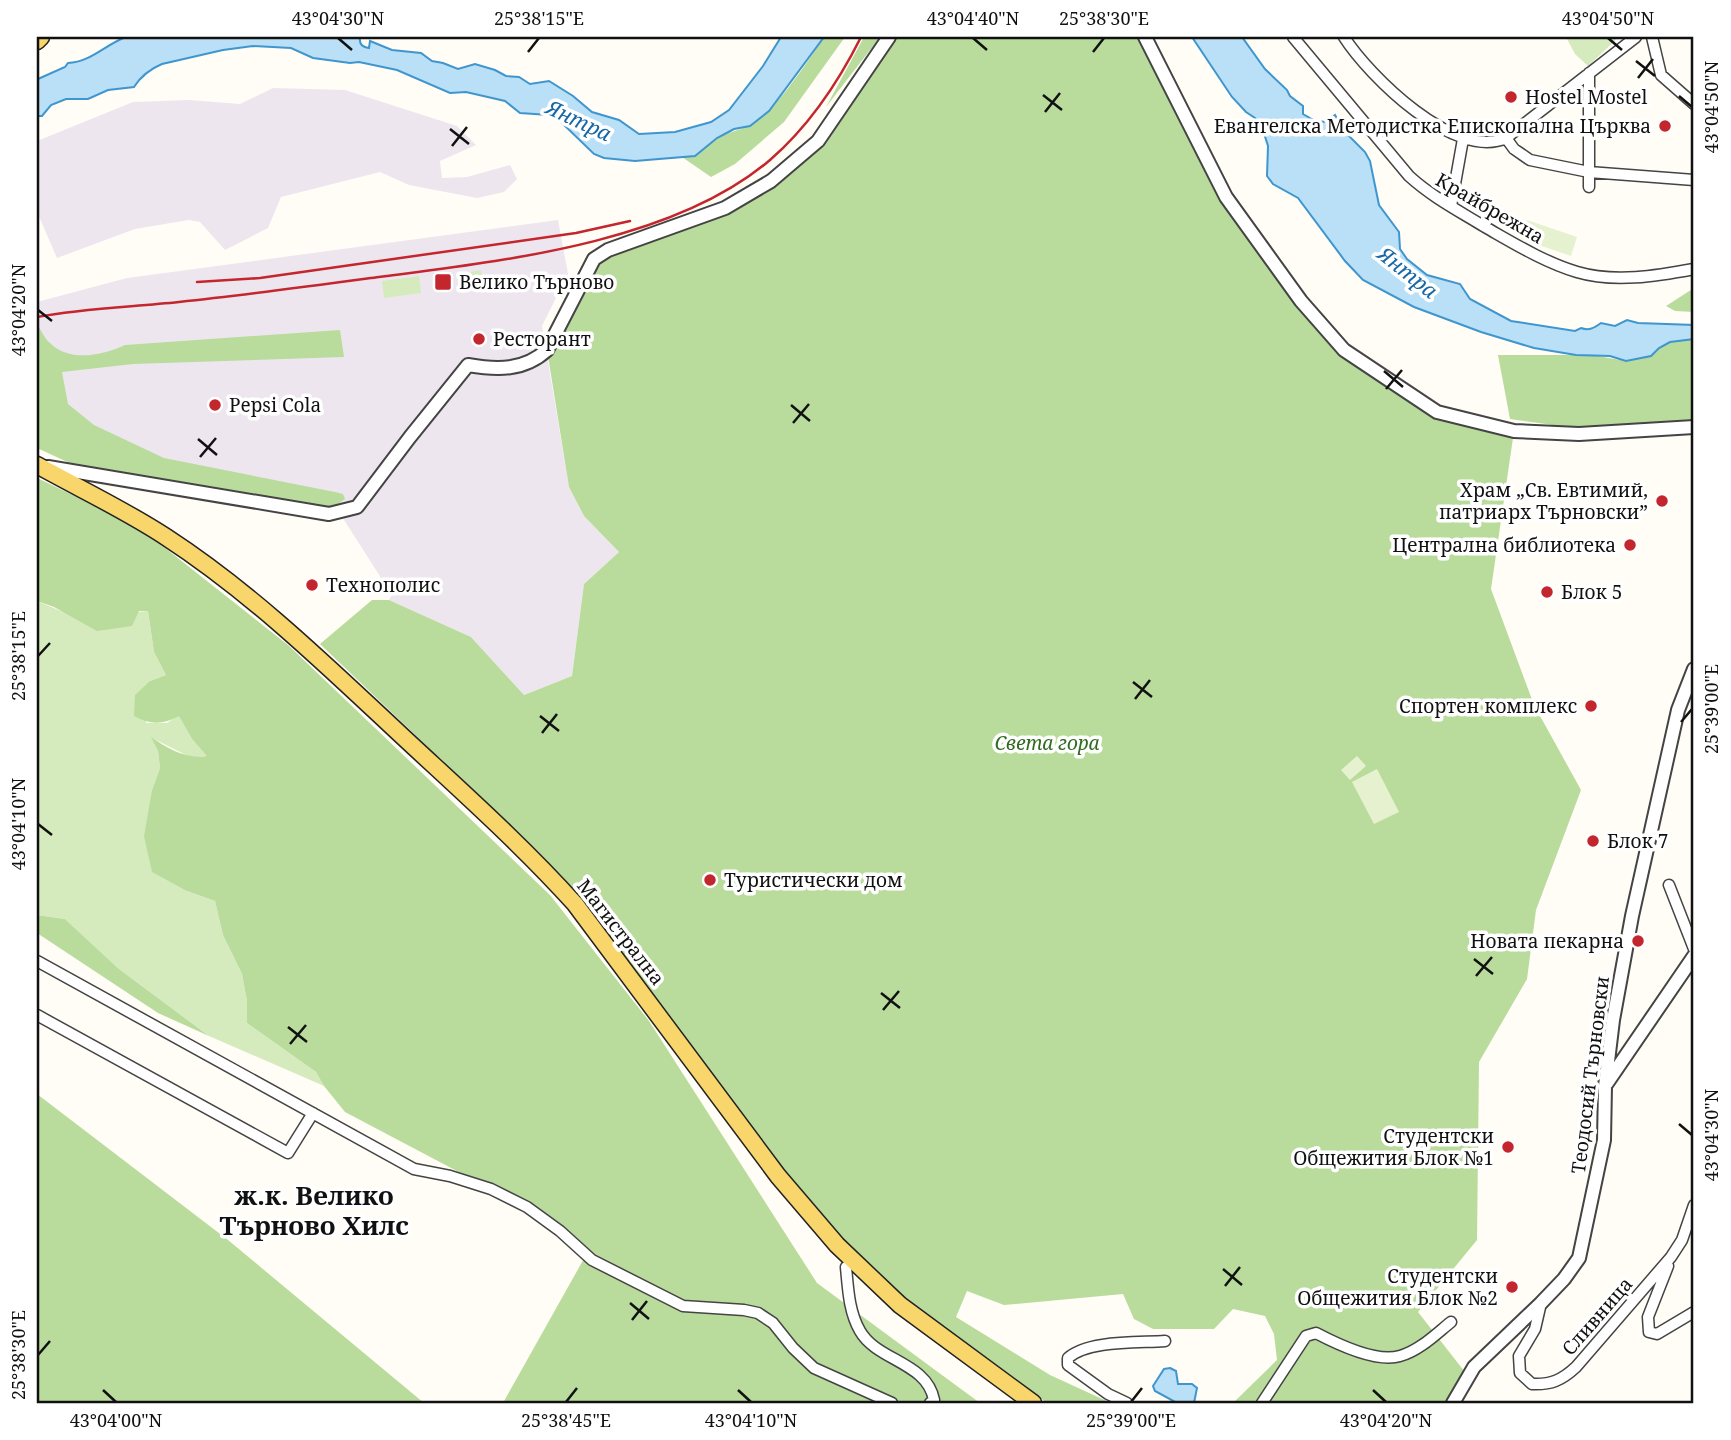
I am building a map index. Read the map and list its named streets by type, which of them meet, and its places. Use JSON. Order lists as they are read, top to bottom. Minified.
{"streets":{"main road":["Магистрална"],"street":["Крайбрежна","Теодосий Търновски","Сливница"]},"crossings":[["Теодосий Търновски","Сливница"]],"districts":["ж.к. Велико Търново Хилс"],"water":["Янтра"],"parks":["Света гора"],"places":{"other":["Hostel Mostel","Евангелска Методистка Епископална Църква","Ресторант","Pepsi Cola","Храм „Св. Евтимий, патриарх Търновски”","Централна библиотека","Технополис","Блок 5","Спортен комплекс","Блок 7","Туристически дом","Новата пекарна","Студентски Общежития Блок №1","Студентски Общежития Блок №2"],"transit":["Велико Търново"]},"coordinates":["43°04'30\"N","25°38'15\"E","43°04'40\"N","25°38'30\"E","43°04'50\"N","43°04'20\"N","25°39'00\"E","43°04'10\"N","43°04'00\"N","25°38'45\"E"]}
